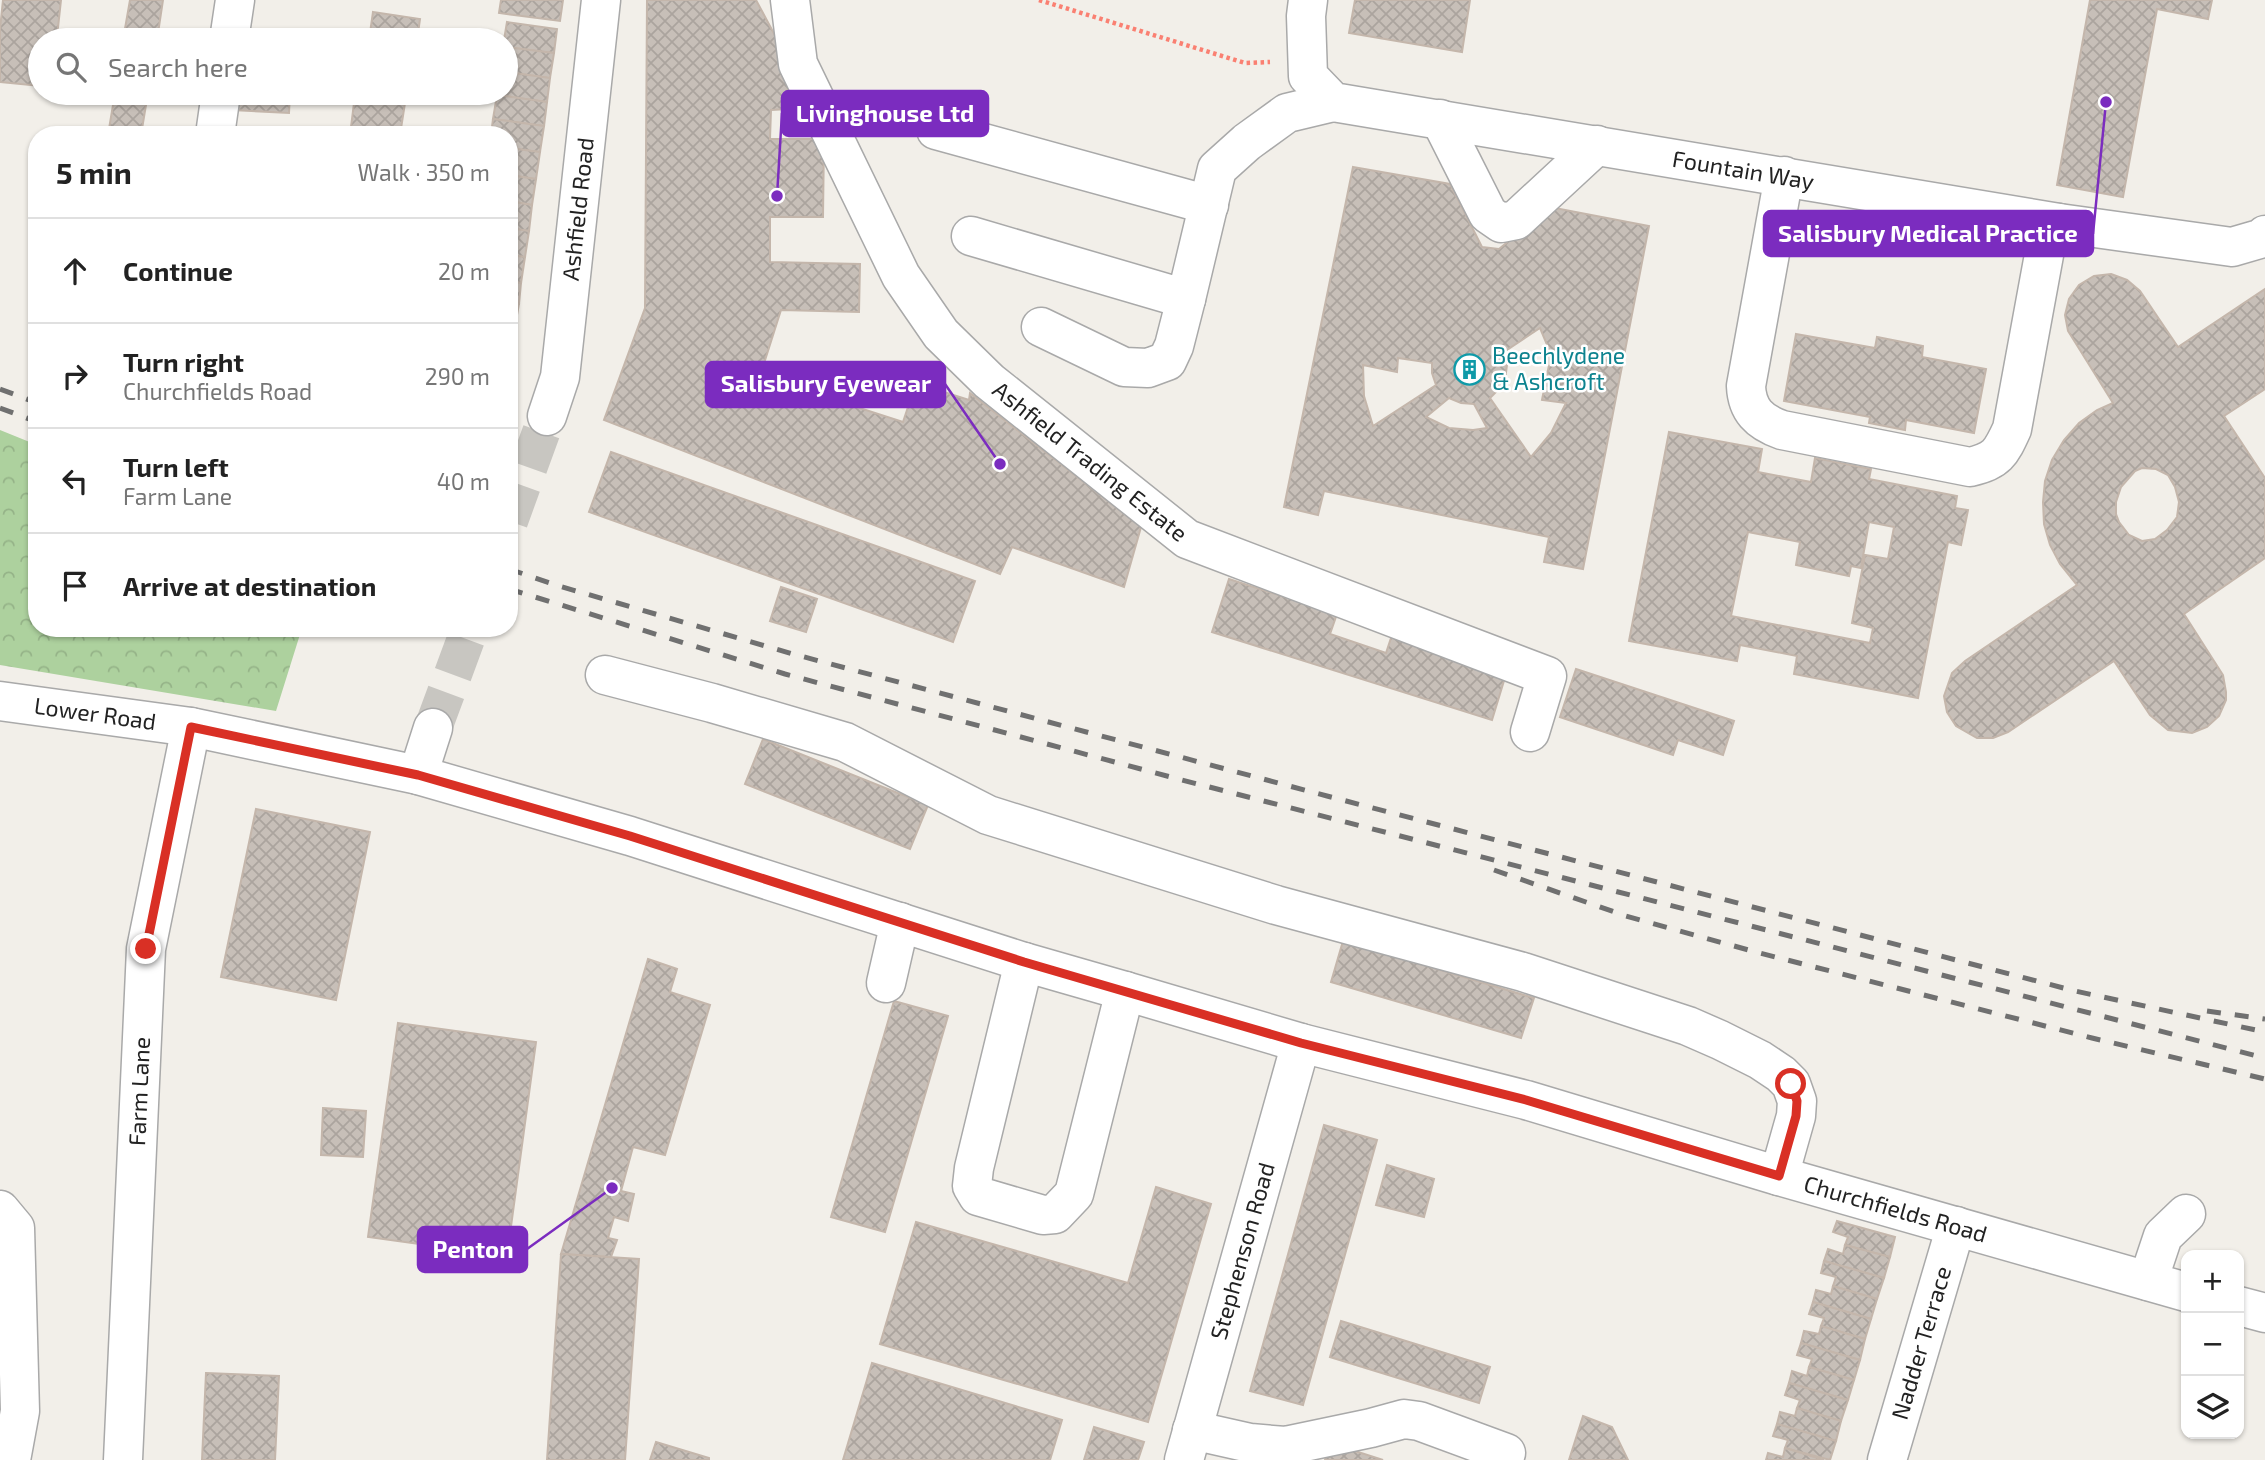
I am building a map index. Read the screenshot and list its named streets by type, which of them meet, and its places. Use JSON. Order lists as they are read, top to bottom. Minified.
{"streets":{"street":["Fountain Way","Ashfield Road","Ashfield Trading Estate","Lower Road","Farm Lane","Churchfields Road","Stephenson Road","Nadder Terrace"]},"crossings":[["Lower Road","Farm Lane"],["Lower Road","Churchfields Road"],["Farm Lane","Churchfields Road"],["Churchfields Road","Stephenson Road"],["Churchfields Road","Nadder Terrace"]],"places":{"other":["Salisbury Medical Practice","Livinghouse Ltd","Salisbury Eyewear","Penton"],"building":["Beechlydene & Ashcroft"]},"page":{"search":"Search here","heading":["5 min","Walk · 350 m"],"list":[["Continue","20 m"],["Turn right","Churchfields Road","290 m"],["Turn left","Farm Lane","40 m"],"Arrive at destination"],"map_buttons":["+","−"]}}
